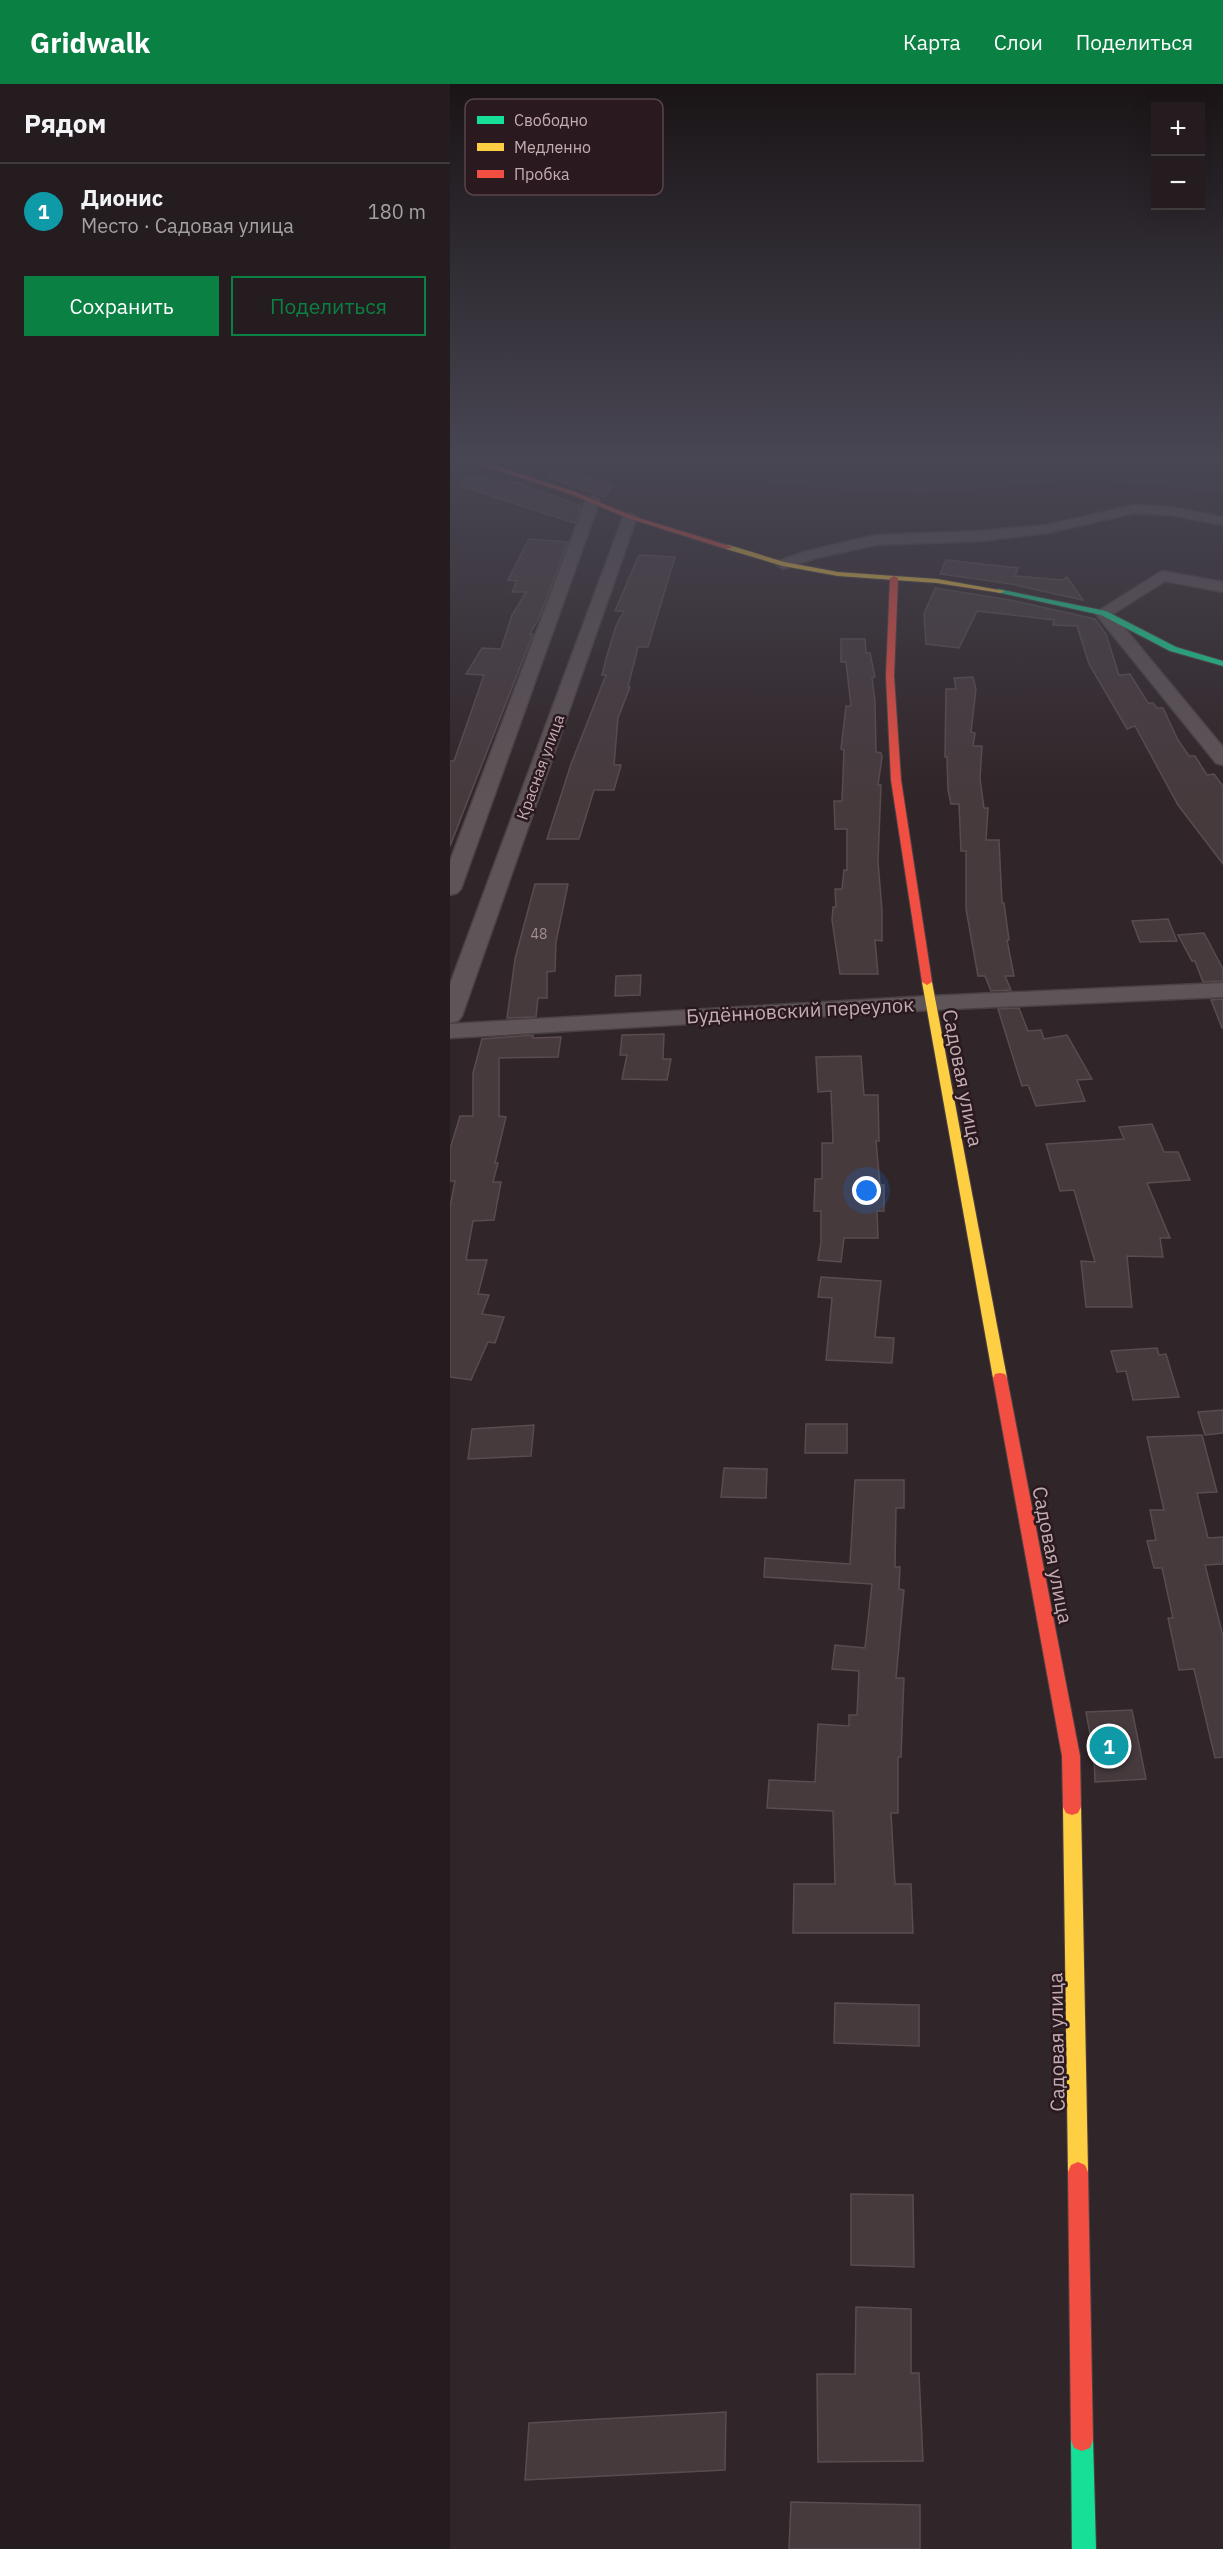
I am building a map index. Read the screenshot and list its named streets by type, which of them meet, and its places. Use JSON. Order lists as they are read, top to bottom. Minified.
{"streets":{"street":["Красная улица","Будённовский переулок","Садовая улица"]},"crossings":[["Будённовский переулок","Садовая улица"]],"house_numbers":["48"],"legend":["Свободно","Медленно","Пробка"],"page":{"header":"Gridwalk","nav":["Карта","Слои","Поделиться"],"heading":"Рядом","map_buttons":["+","−"],"list":[{"mark":"1","name":"Дионис","note":"Место · Садовая улица","value":"180 m"}],"buttons":["Сохранить","Поделиться"],"pins":"1"}}
